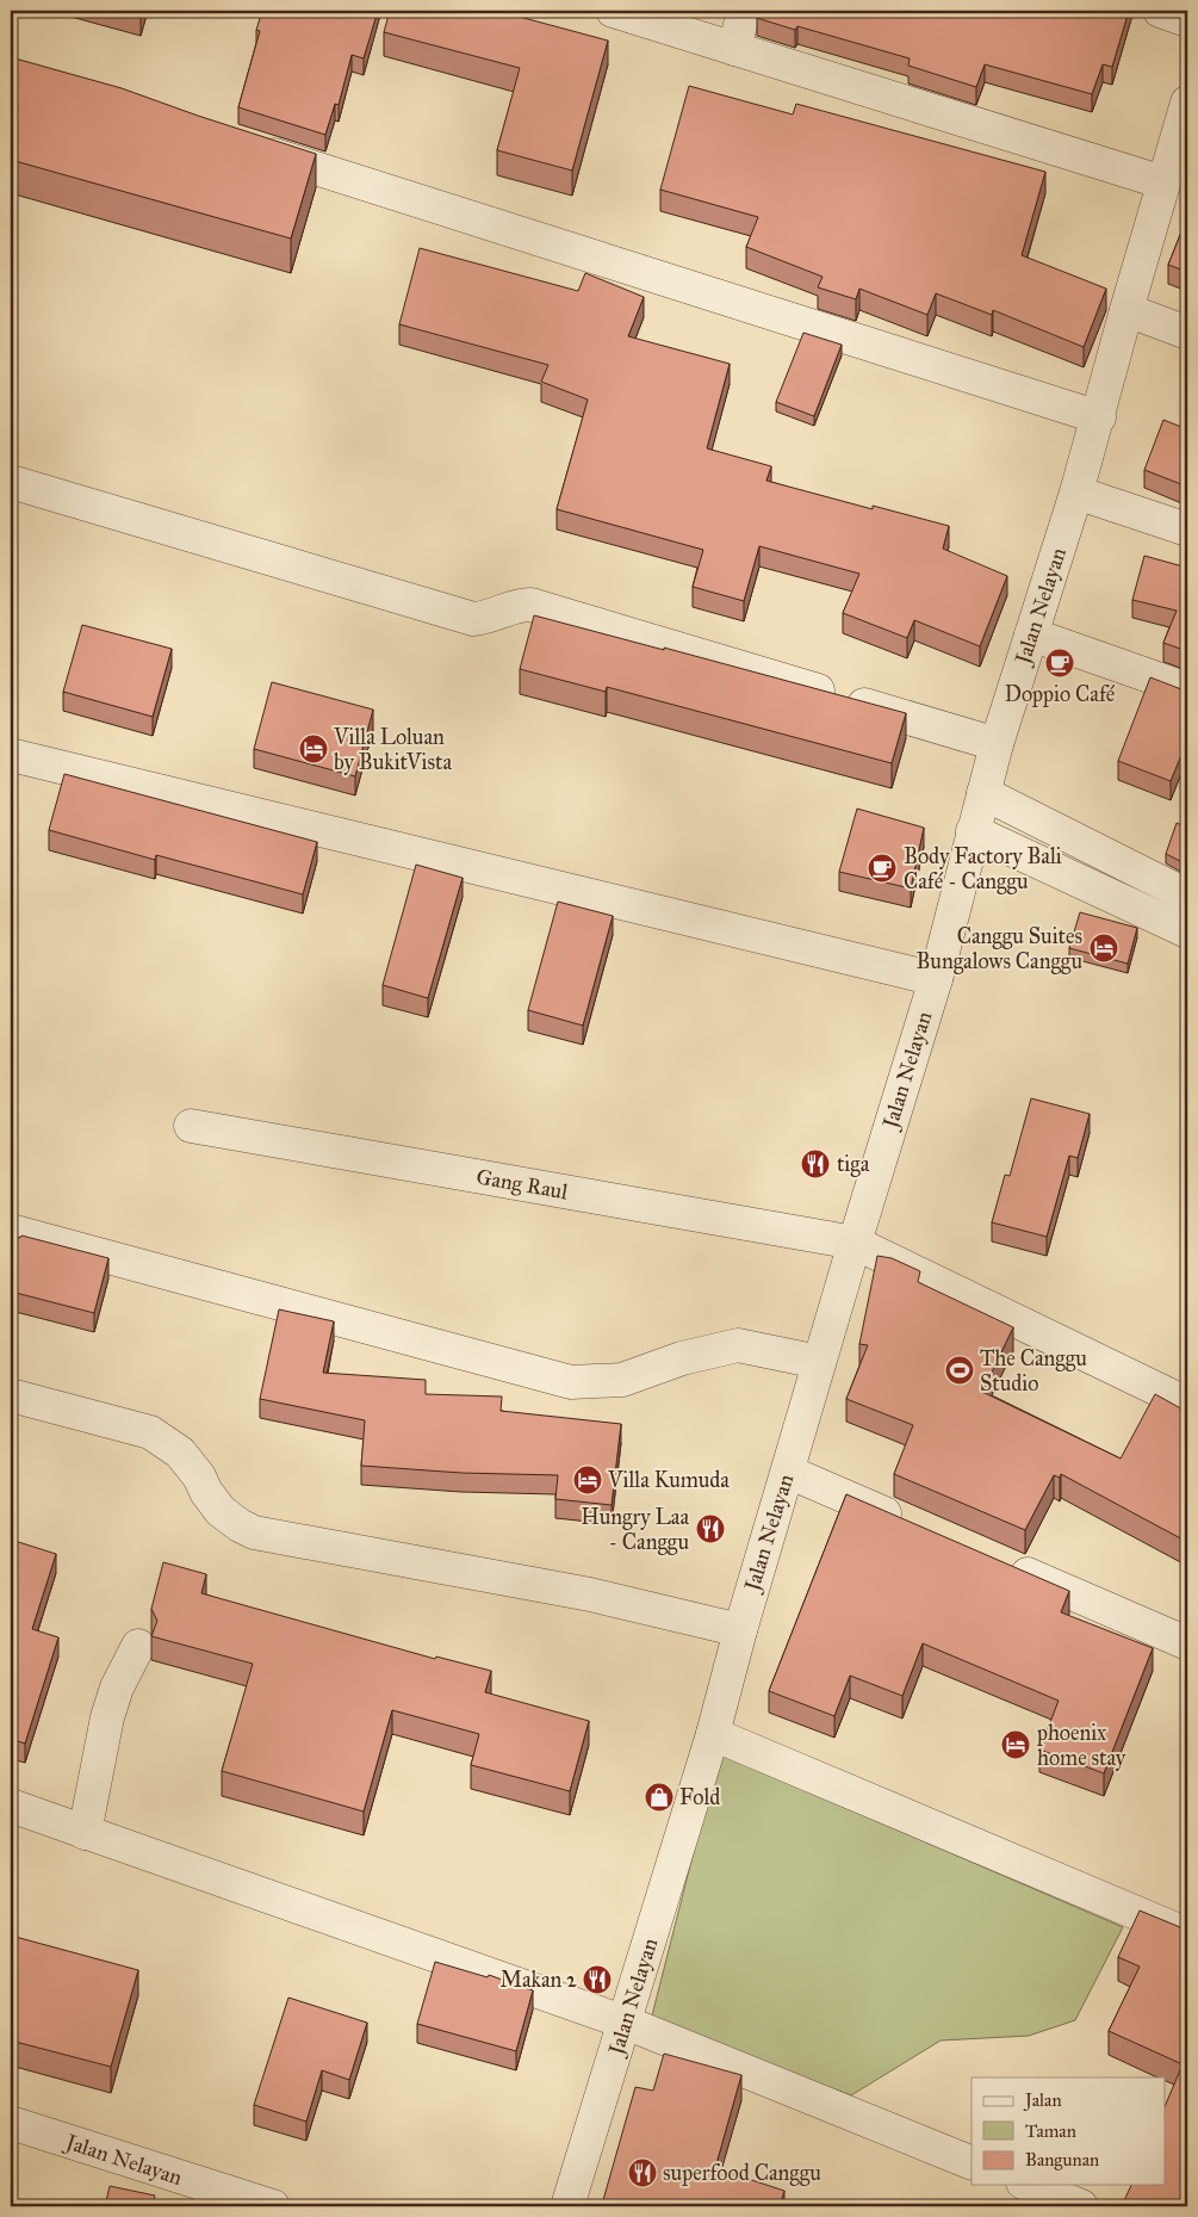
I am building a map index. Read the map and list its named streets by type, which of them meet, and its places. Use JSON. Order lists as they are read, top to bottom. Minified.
{"streets":{"street":["Jalan Nelayan","Gang Raul"]},"crossings":[["Jalan Nelayan","Gang Raul"]],"places":{"cafe":["Doppio Café","Body Factory Bali Café - Canggu"],"hotel":["Villa Loluan by BukitVista","Canggu Suites Bungalows Canggu","Villa Kumuda","phoenix home stay"],"restaurant":["tiga","Hungry Laa - Canggu","Makan 2","superfood Canggu"],"sports":["The Canggu Studio"],"shop":["Fold"]},"legend":["Jalan","Taman","Bangunan"]}
